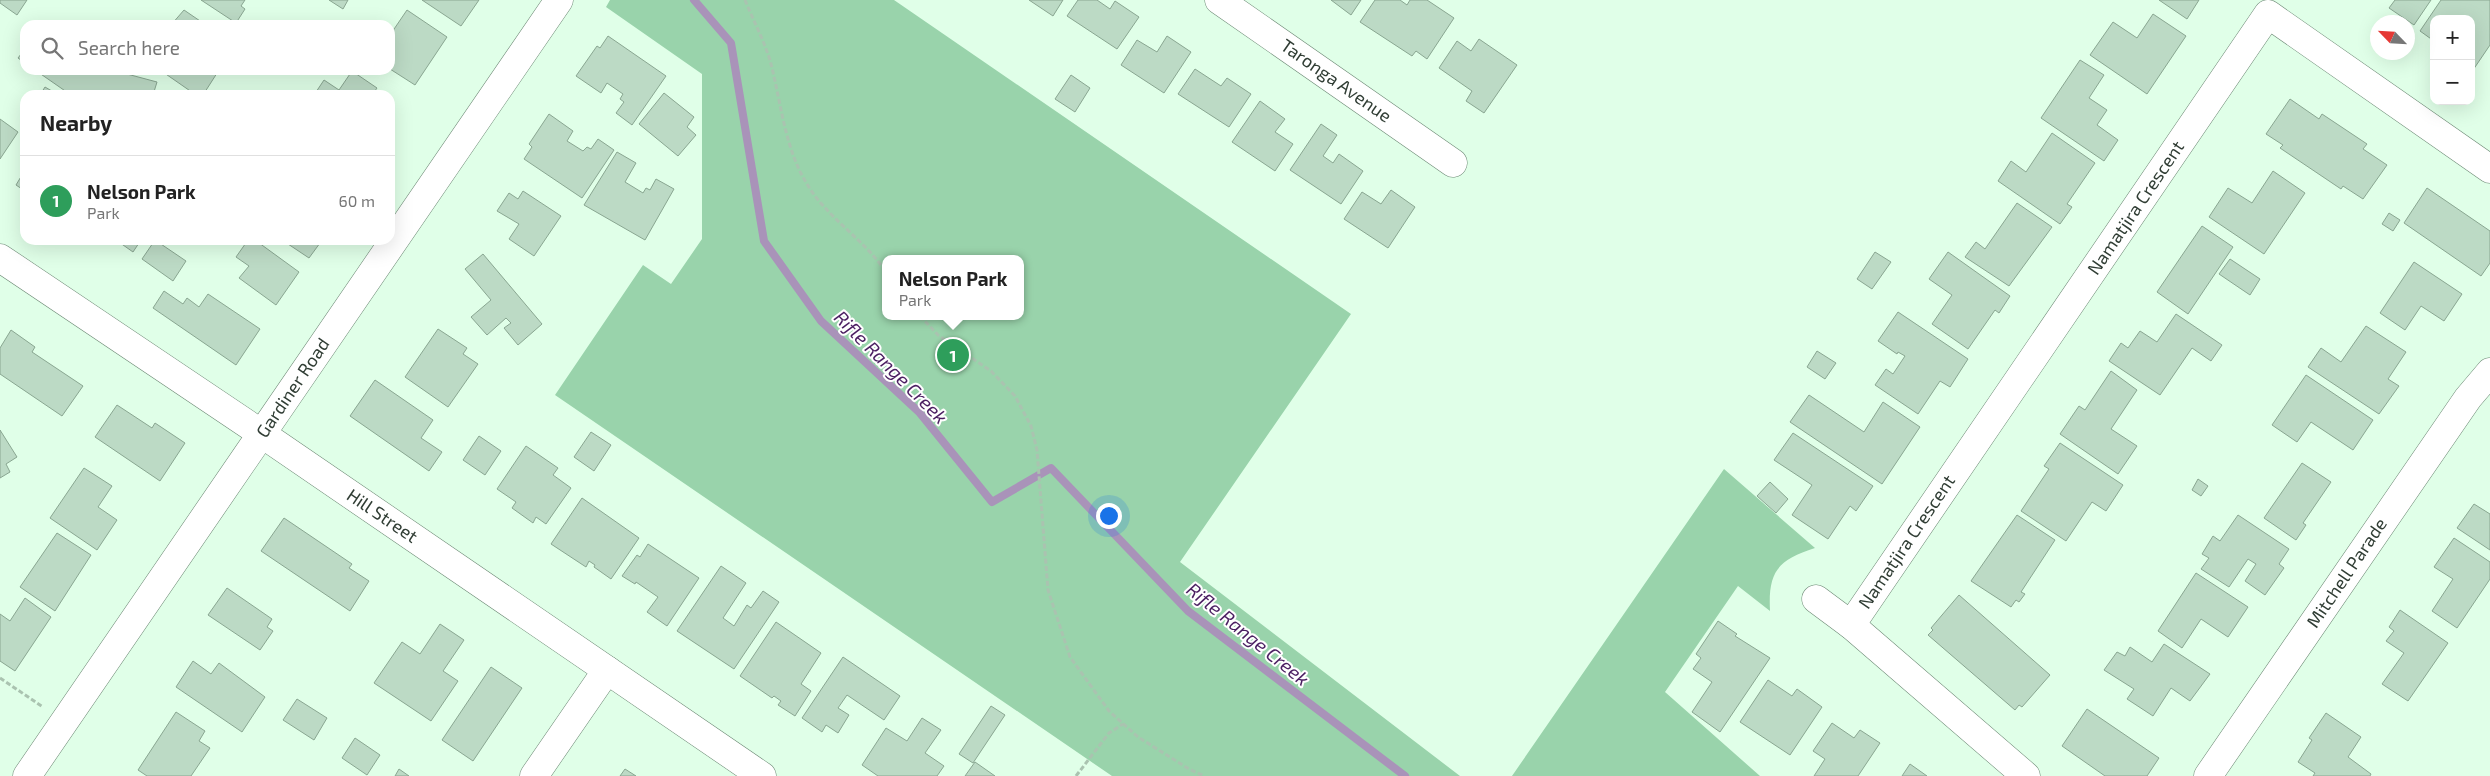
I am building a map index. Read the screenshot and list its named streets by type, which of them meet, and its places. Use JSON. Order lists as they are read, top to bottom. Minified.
{"streets":{"street":["Taronga Avenue","Namatjira Crescent","Gardiner Road","Hill Street","Mitchell Parade"]},"crossings":[["Gardiner Road","Hill Street"]],"water":["Rifle Range Creek"],"north":"top left","page":{"map_buttons":["+","−"],"search":"Search here","heading":"Nearby","list":[{"mark":"1","name":"Nelson Park","note":"Park","value":"60 m"}],"popup":["Nelson Park","Park"],"pins":"1"}}
